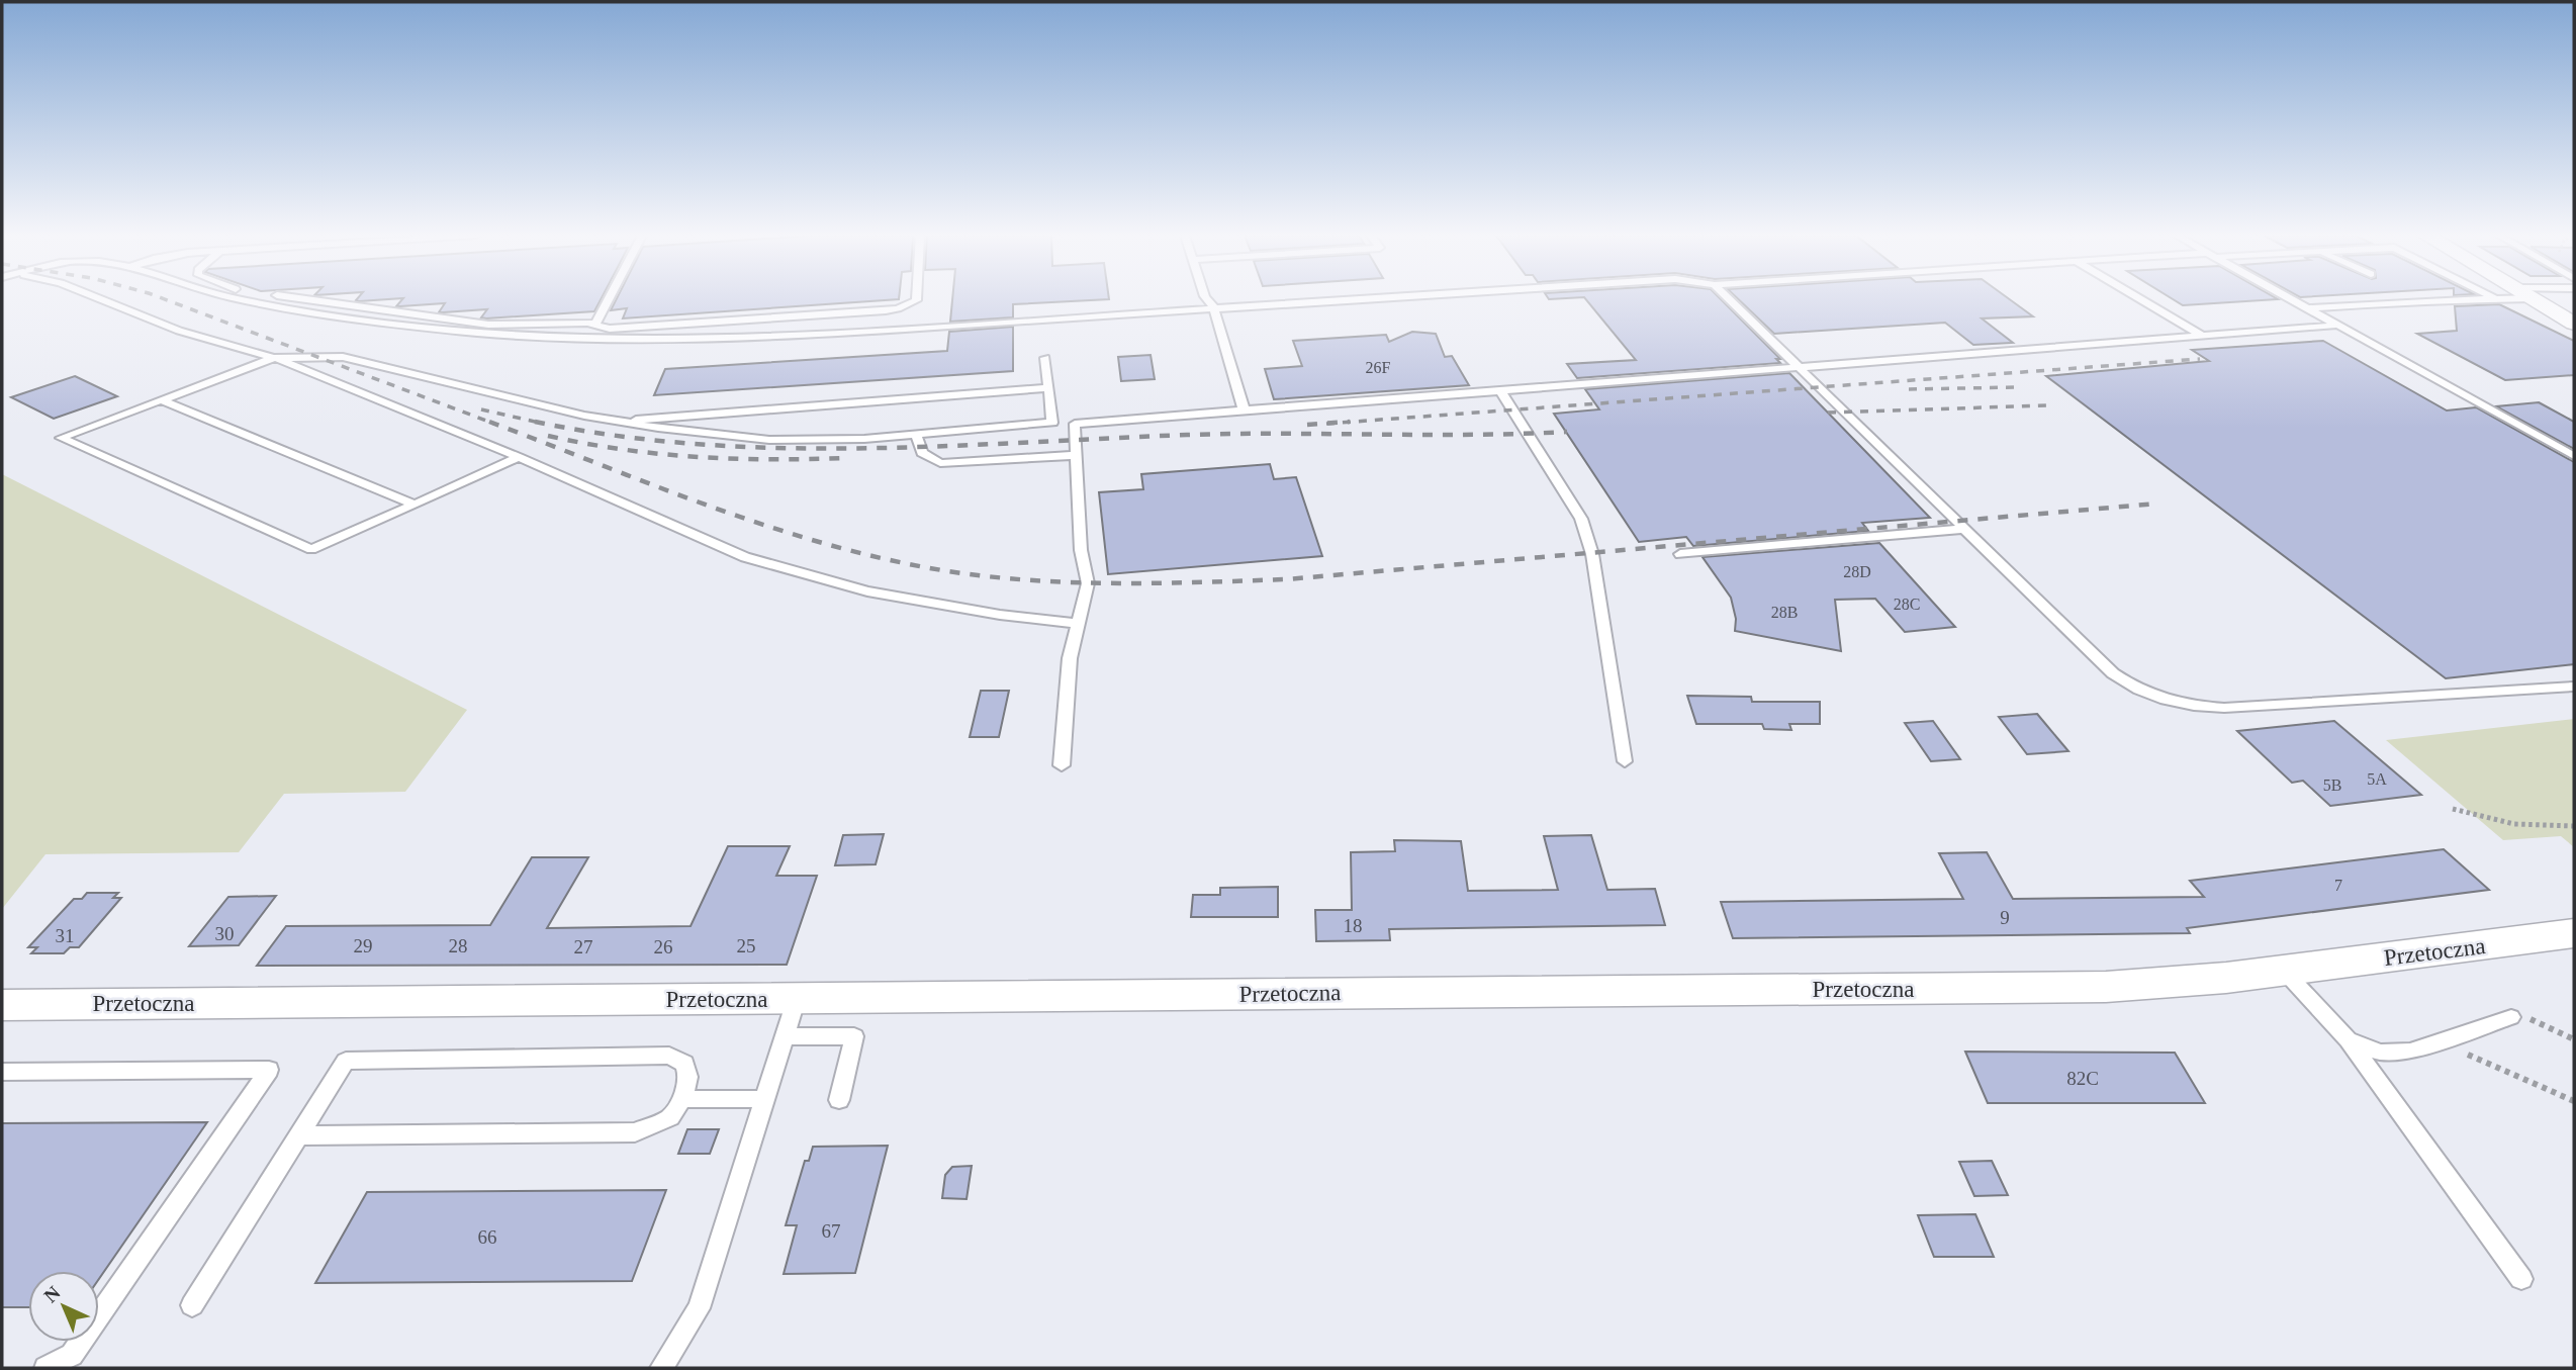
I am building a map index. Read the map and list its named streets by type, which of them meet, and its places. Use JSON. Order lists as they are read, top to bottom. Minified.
{"streets":{"street":["Przetoczna"]},"house_numbers":["26F","28D","28C","28B","5A","5B","7","9","18","30","31","29","28","25","27","26","82C","67","66"],"north":"top left"}
